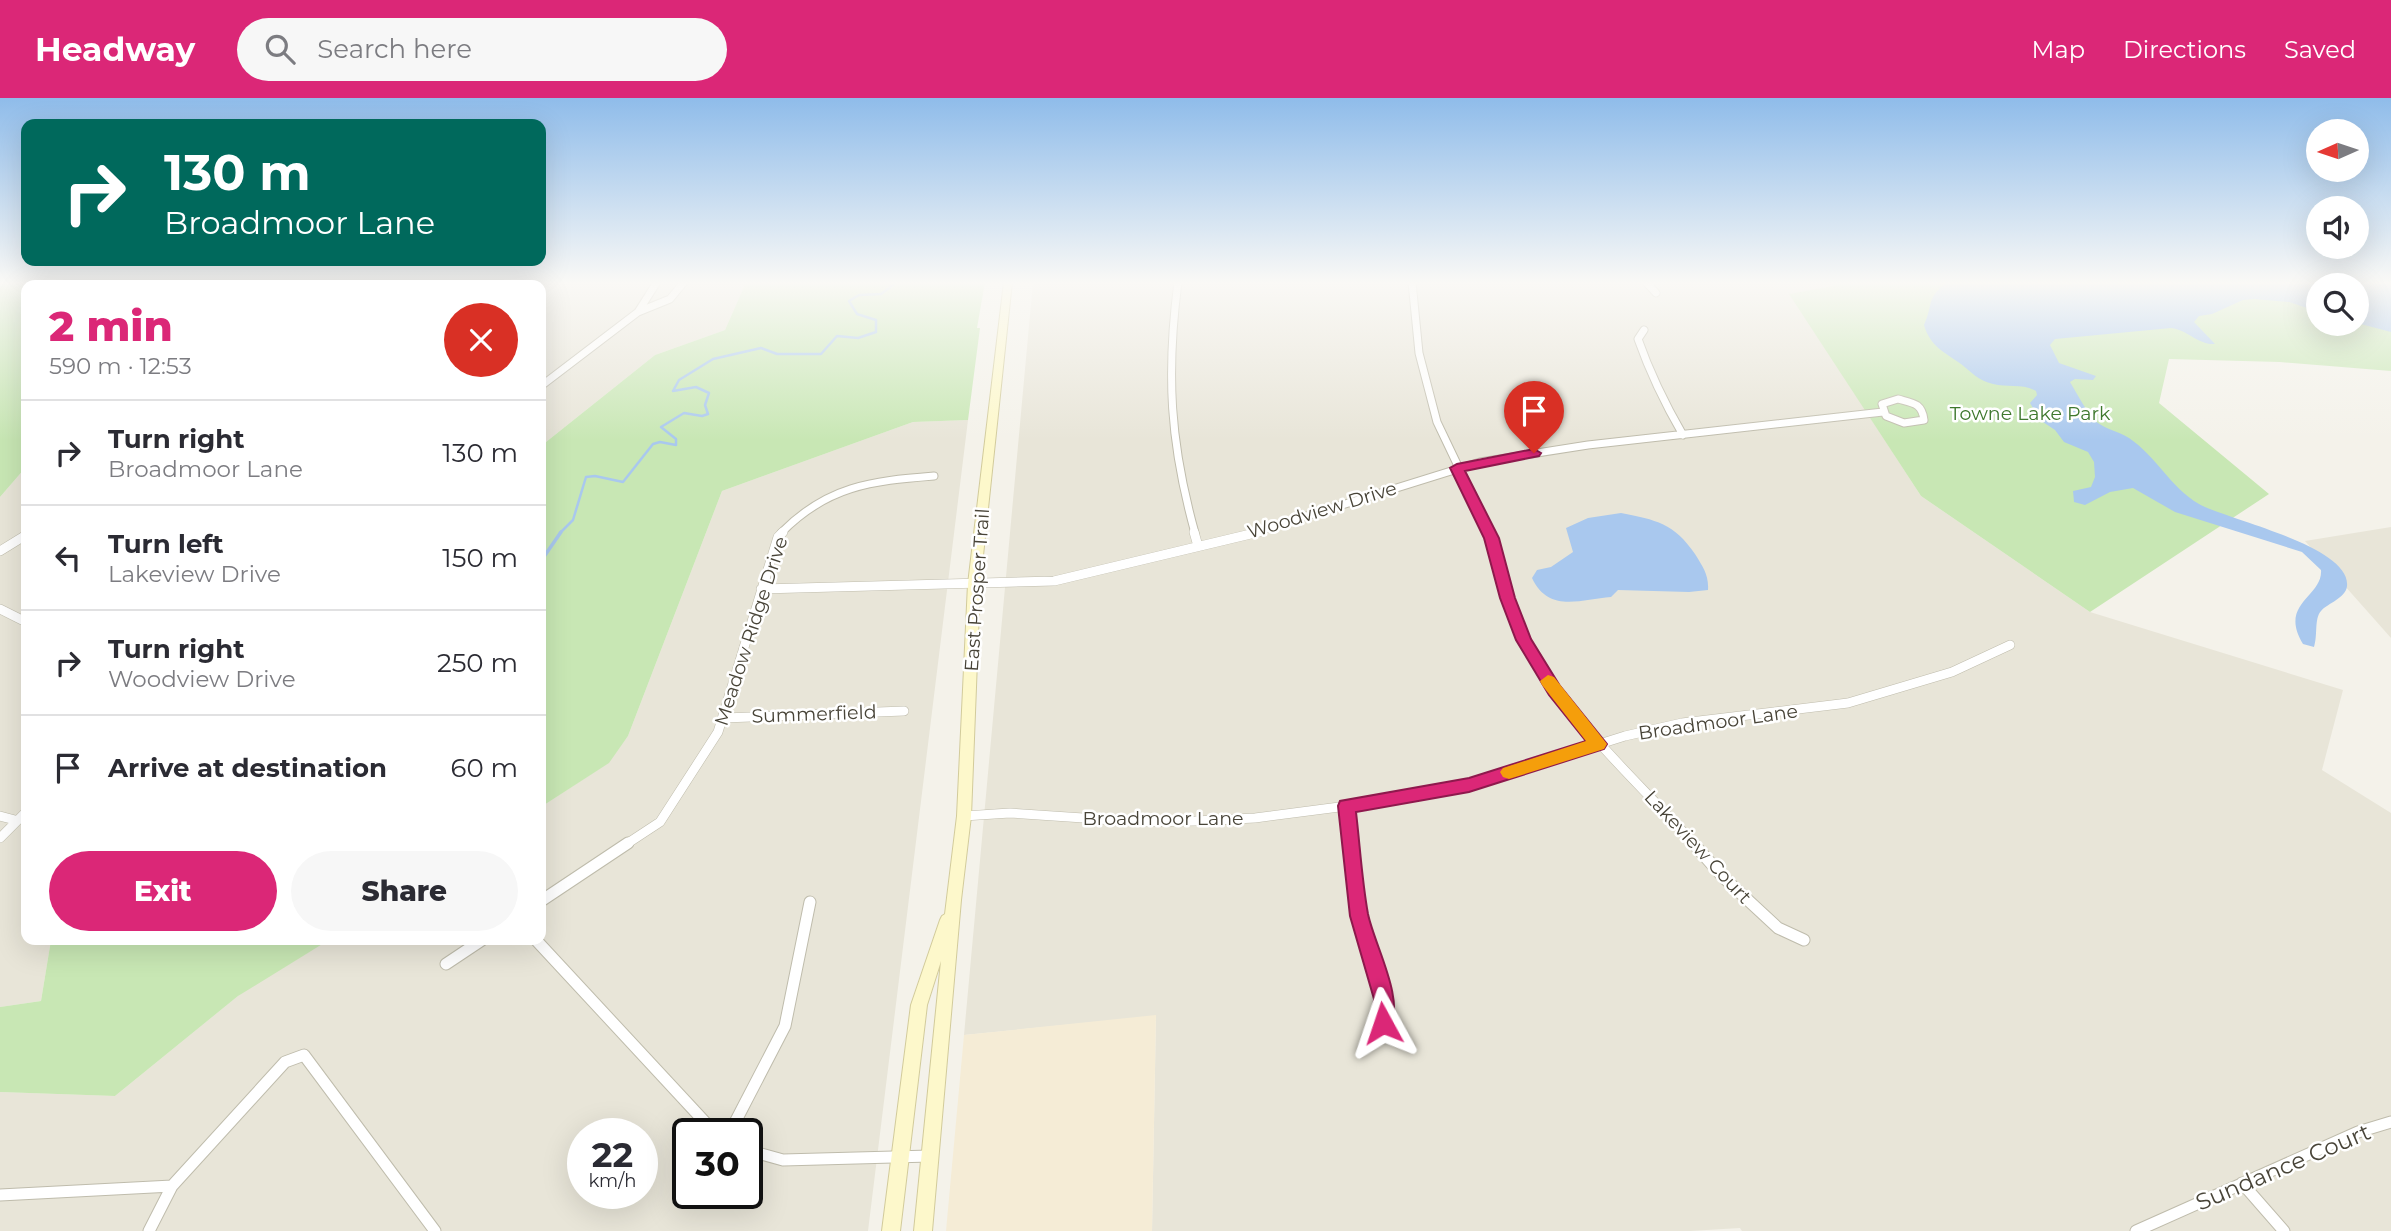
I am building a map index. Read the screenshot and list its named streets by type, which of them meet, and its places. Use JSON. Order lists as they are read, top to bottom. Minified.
{"streets":{"main road":["East Prosper Trail"],"street":["Woodview Drive","Meadow Ridge Drive","Summerfield","Broadmoor Lane","Lakeview Court","Sundance Court"]},"crossings":[["Woodview Drive","East Prosper Trail"],["Woodview Drive","Meadow Ridge Drive"],["Woodview Drive","Lakeview Court"],["East Prosper Trail","Broadmoor Lane"],["Meadow Ridge Drive","Summerfield"],["Broadmoor Lane","Lakeview Court"]],"parks":["Towne Lake Park"],"north":"left","page":{"header":"Headway","search":"Search here","nav":["Map","Directions","Saved"],"turn":["130 m","Broadmoor Lane"],"heading":["2 min","590 m · 12:53"],"list":[{"name":"Turn right","note":"Broadmoor Lane","value":"130 m"},{"name":"Turn left","note":"Lakeview Drive","value":"150 m"},{"name":"Turn right","note":"Woodview Drive","value":"250 m"},{"name":"Arrive at destination","value":"60 m"}],"buttons":["Exit","Share"],"speed":"22 km/h","limit":"30"}}
